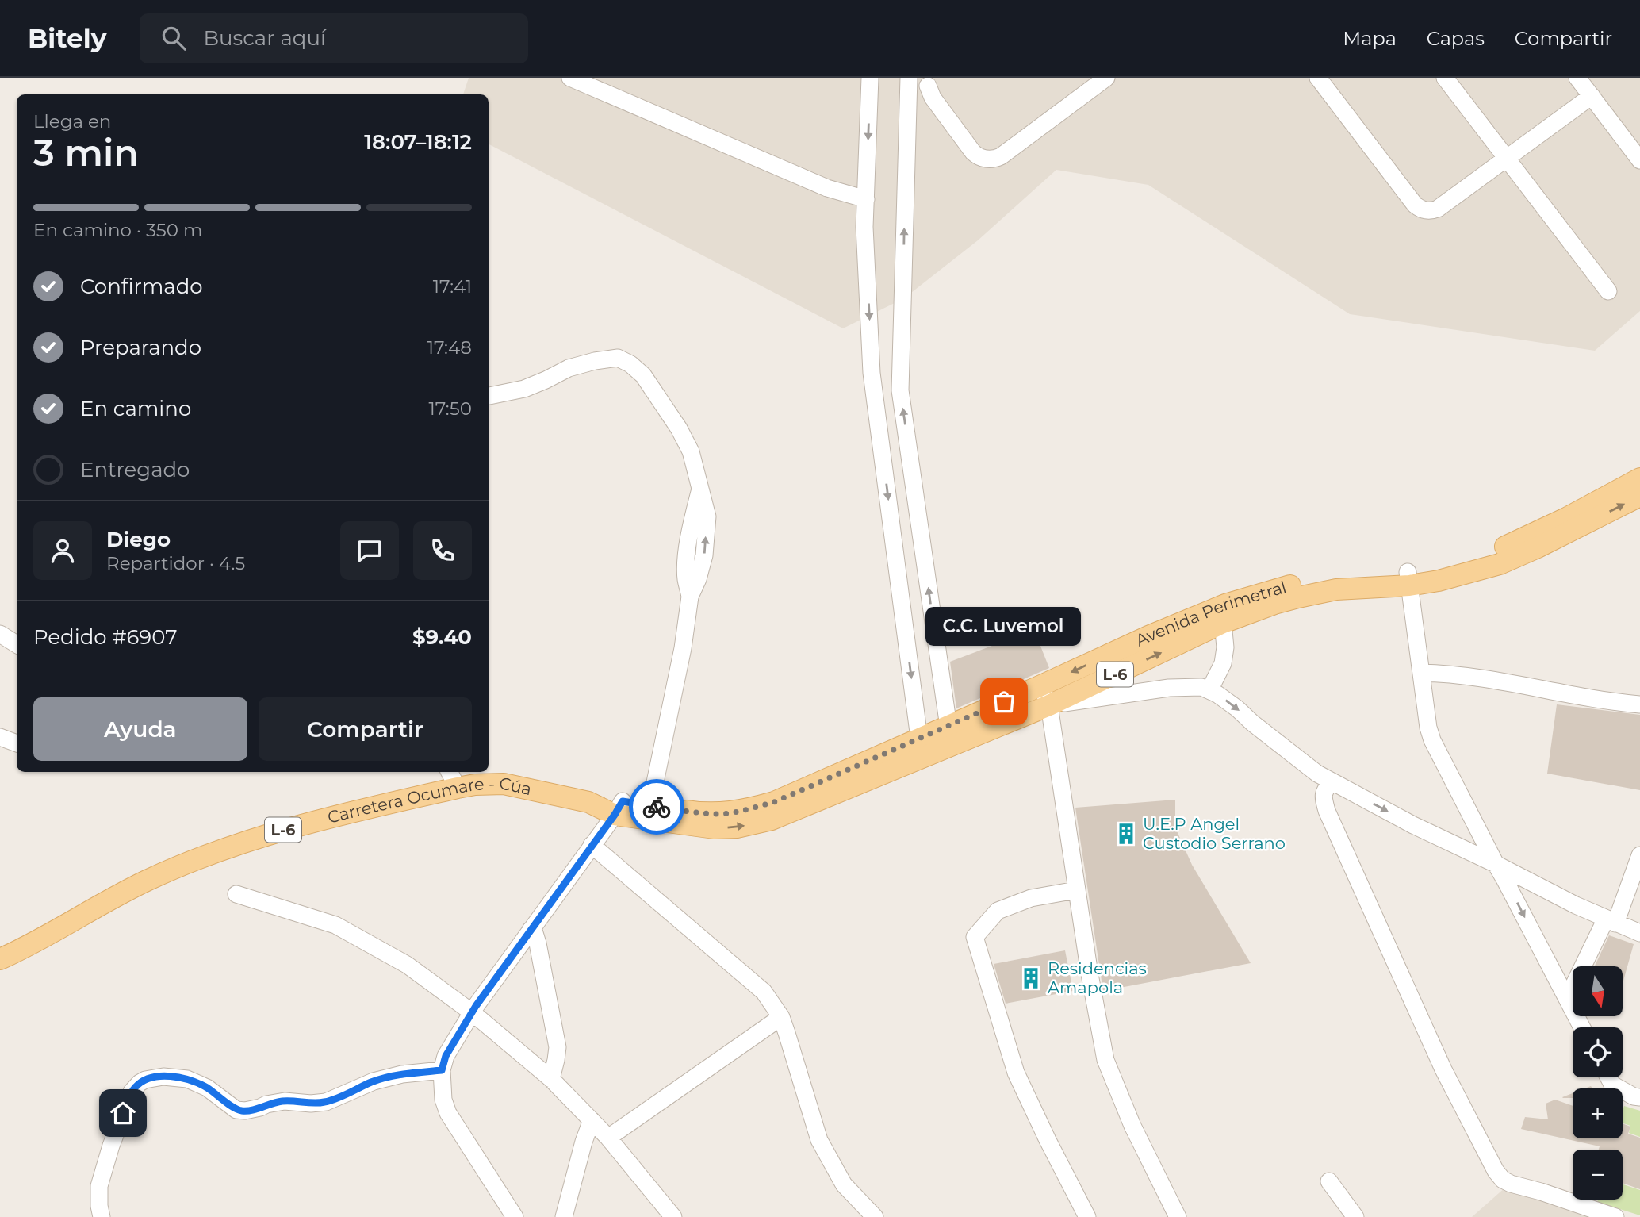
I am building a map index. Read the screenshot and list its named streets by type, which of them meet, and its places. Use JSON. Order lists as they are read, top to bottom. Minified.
{"streets":{"main road":["Avenida Perimetral","L-6","Carretera Ocumare - Cúa"]},"crossings":[["Avenida Perimetral","Carretera Ocumare - Cúa"]],"places":{"other":["C.C. Luvemol"],"building":["U.E.P Angel Custodio Serrano","Residencias Amapola"]},"north":"bottom","page":{"header":"Bitely","search":"Buscar aquí","nav":["Mapa","Capas","Compartir"],"heading":["3 min","Llega en","18:07–18:12"],"panel":["Diego","Repartidor · 4.5","Pedido #6907","$9.40"],"bar":"En camino · 350 m","list":[["Confirmado","17:41"],["Preparando","17:48"],["En camino","17:50"],"Entregado"],"bubble":"C.C. Luvemol","buttons":["Ayuda","Compartir"],"map_buttons":["+","−"]}}
